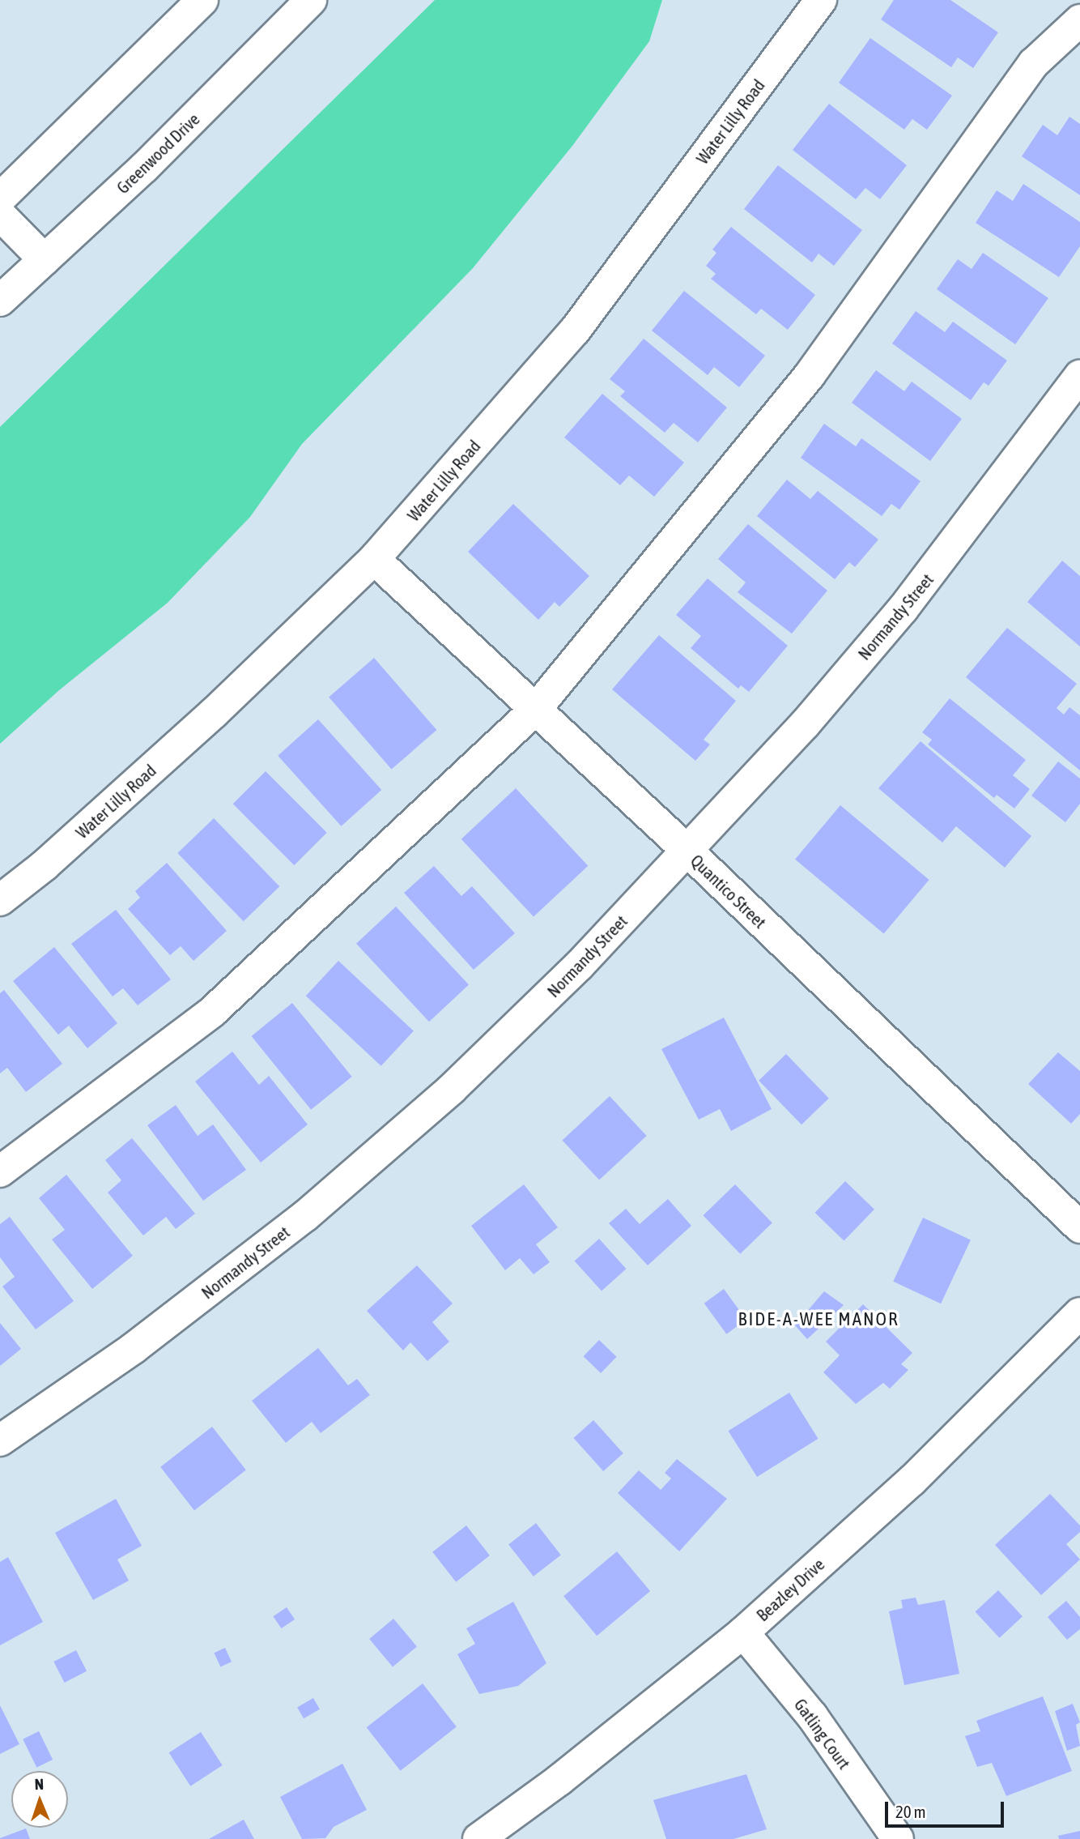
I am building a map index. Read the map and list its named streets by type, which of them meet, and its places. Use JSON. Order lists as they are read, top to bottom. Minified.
{"streets":{"street":["Water Lilly Road","Greenwood Drive","Normandy Street","Quantico Street","Beazley Drive","Gatling Court"]},"crossings":[["Water Lilly Road","Quantico Street"],["Normandy Street","Quantico Street"],["Beazley Drive","Gatling Court"]],"districts":["BIDE-A-WEE MANOR"],"scale_bar":"20 m","north":"top"}
